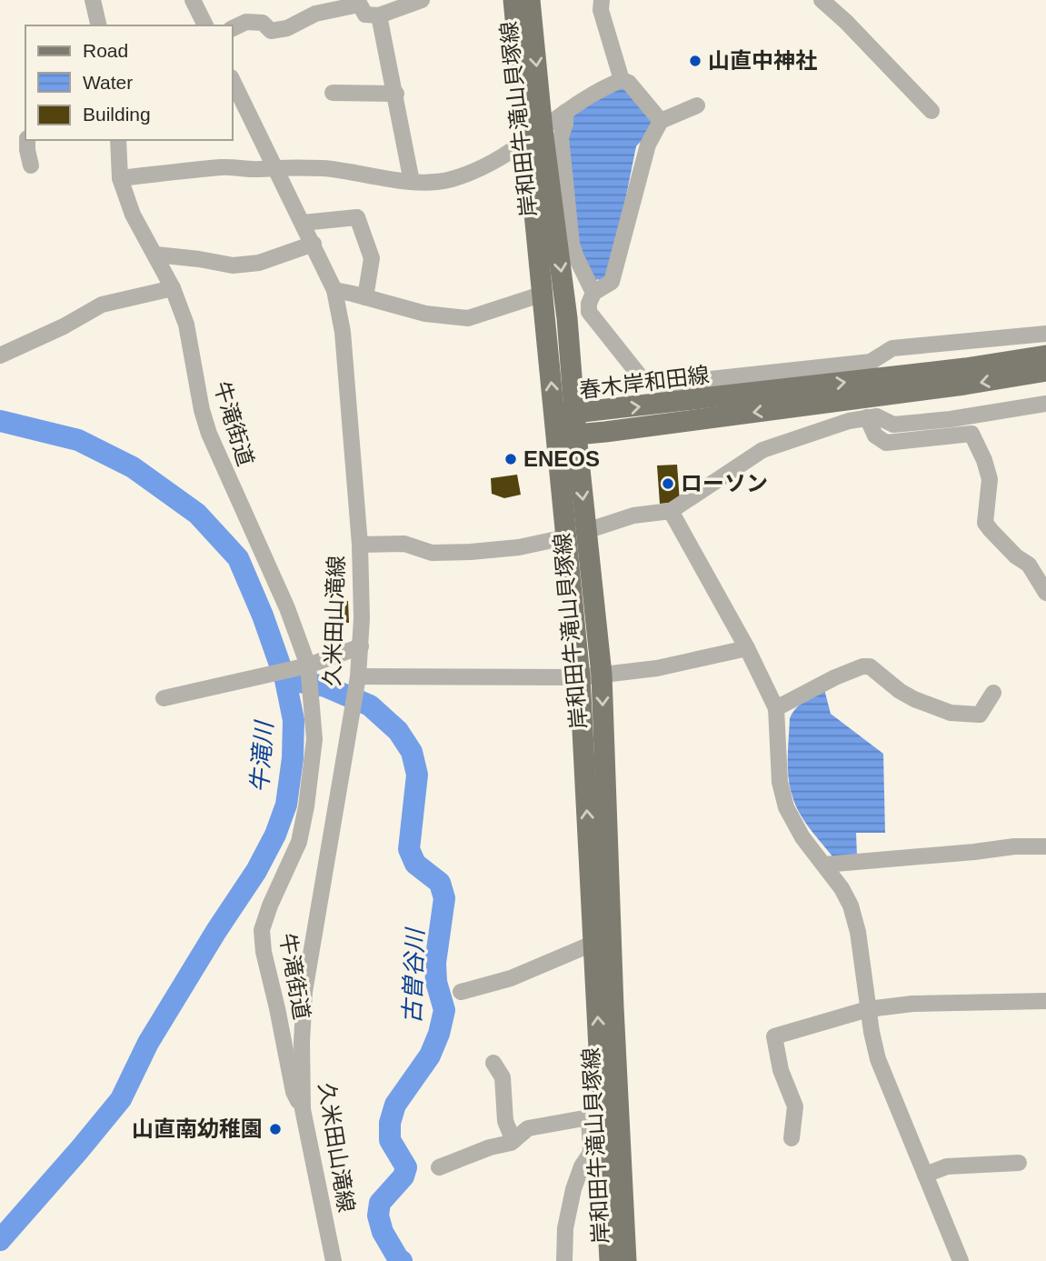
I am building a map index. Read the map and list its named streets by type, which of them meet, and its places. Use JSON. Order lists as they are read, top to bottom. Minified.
{"streets":{"main road":["岸和田牛滝山貝塚線","春木岸和田線"],"street":["牛滝街道","久米田山滝線"]},"crossings":[["岸和田牛滝山貝塚線","春木岸和田線"],["牛滝街道","久米田山滝線"]],"water":["牛滝川","古曽谷川"],"places":["山直中神社","ENEOS","ローソン","山直南幼稚園"],"legend":["Road","Water","Building"]}
